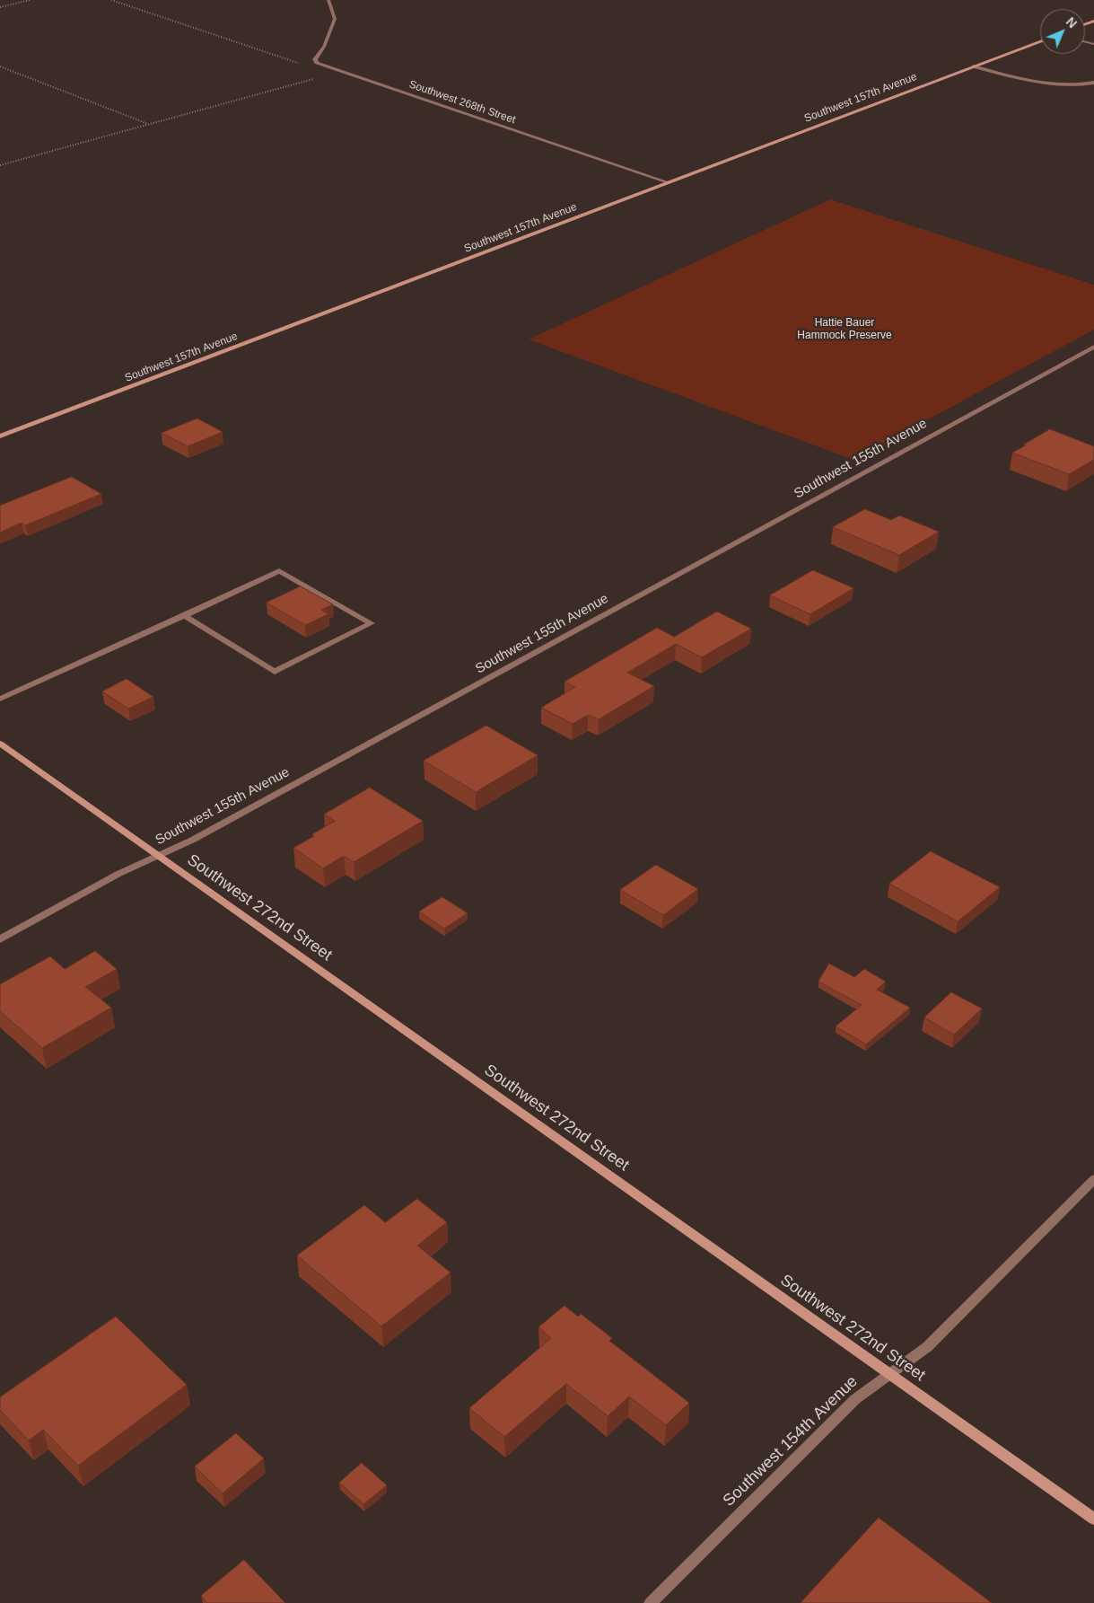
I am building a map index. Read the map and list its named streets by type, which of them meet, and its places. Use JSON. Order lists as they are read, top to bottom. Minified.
{"streets":{"street":["Southwest 157th Avenue","Southwest 268th Street","Southwest 155th Avenue","Southwest 272nd Street","Southwest 154th Avenue"]},"crossings":[["Southwest 157th Avenue","Southwest 268th Street"],["Southwest 155th Avenue","Southwest 272nd Street"],["Southwest 272nd Street","Southwest 154th Avenue"]],"parks":["Hattie Bauer Hammock Preserve"],"north":"top right"}
